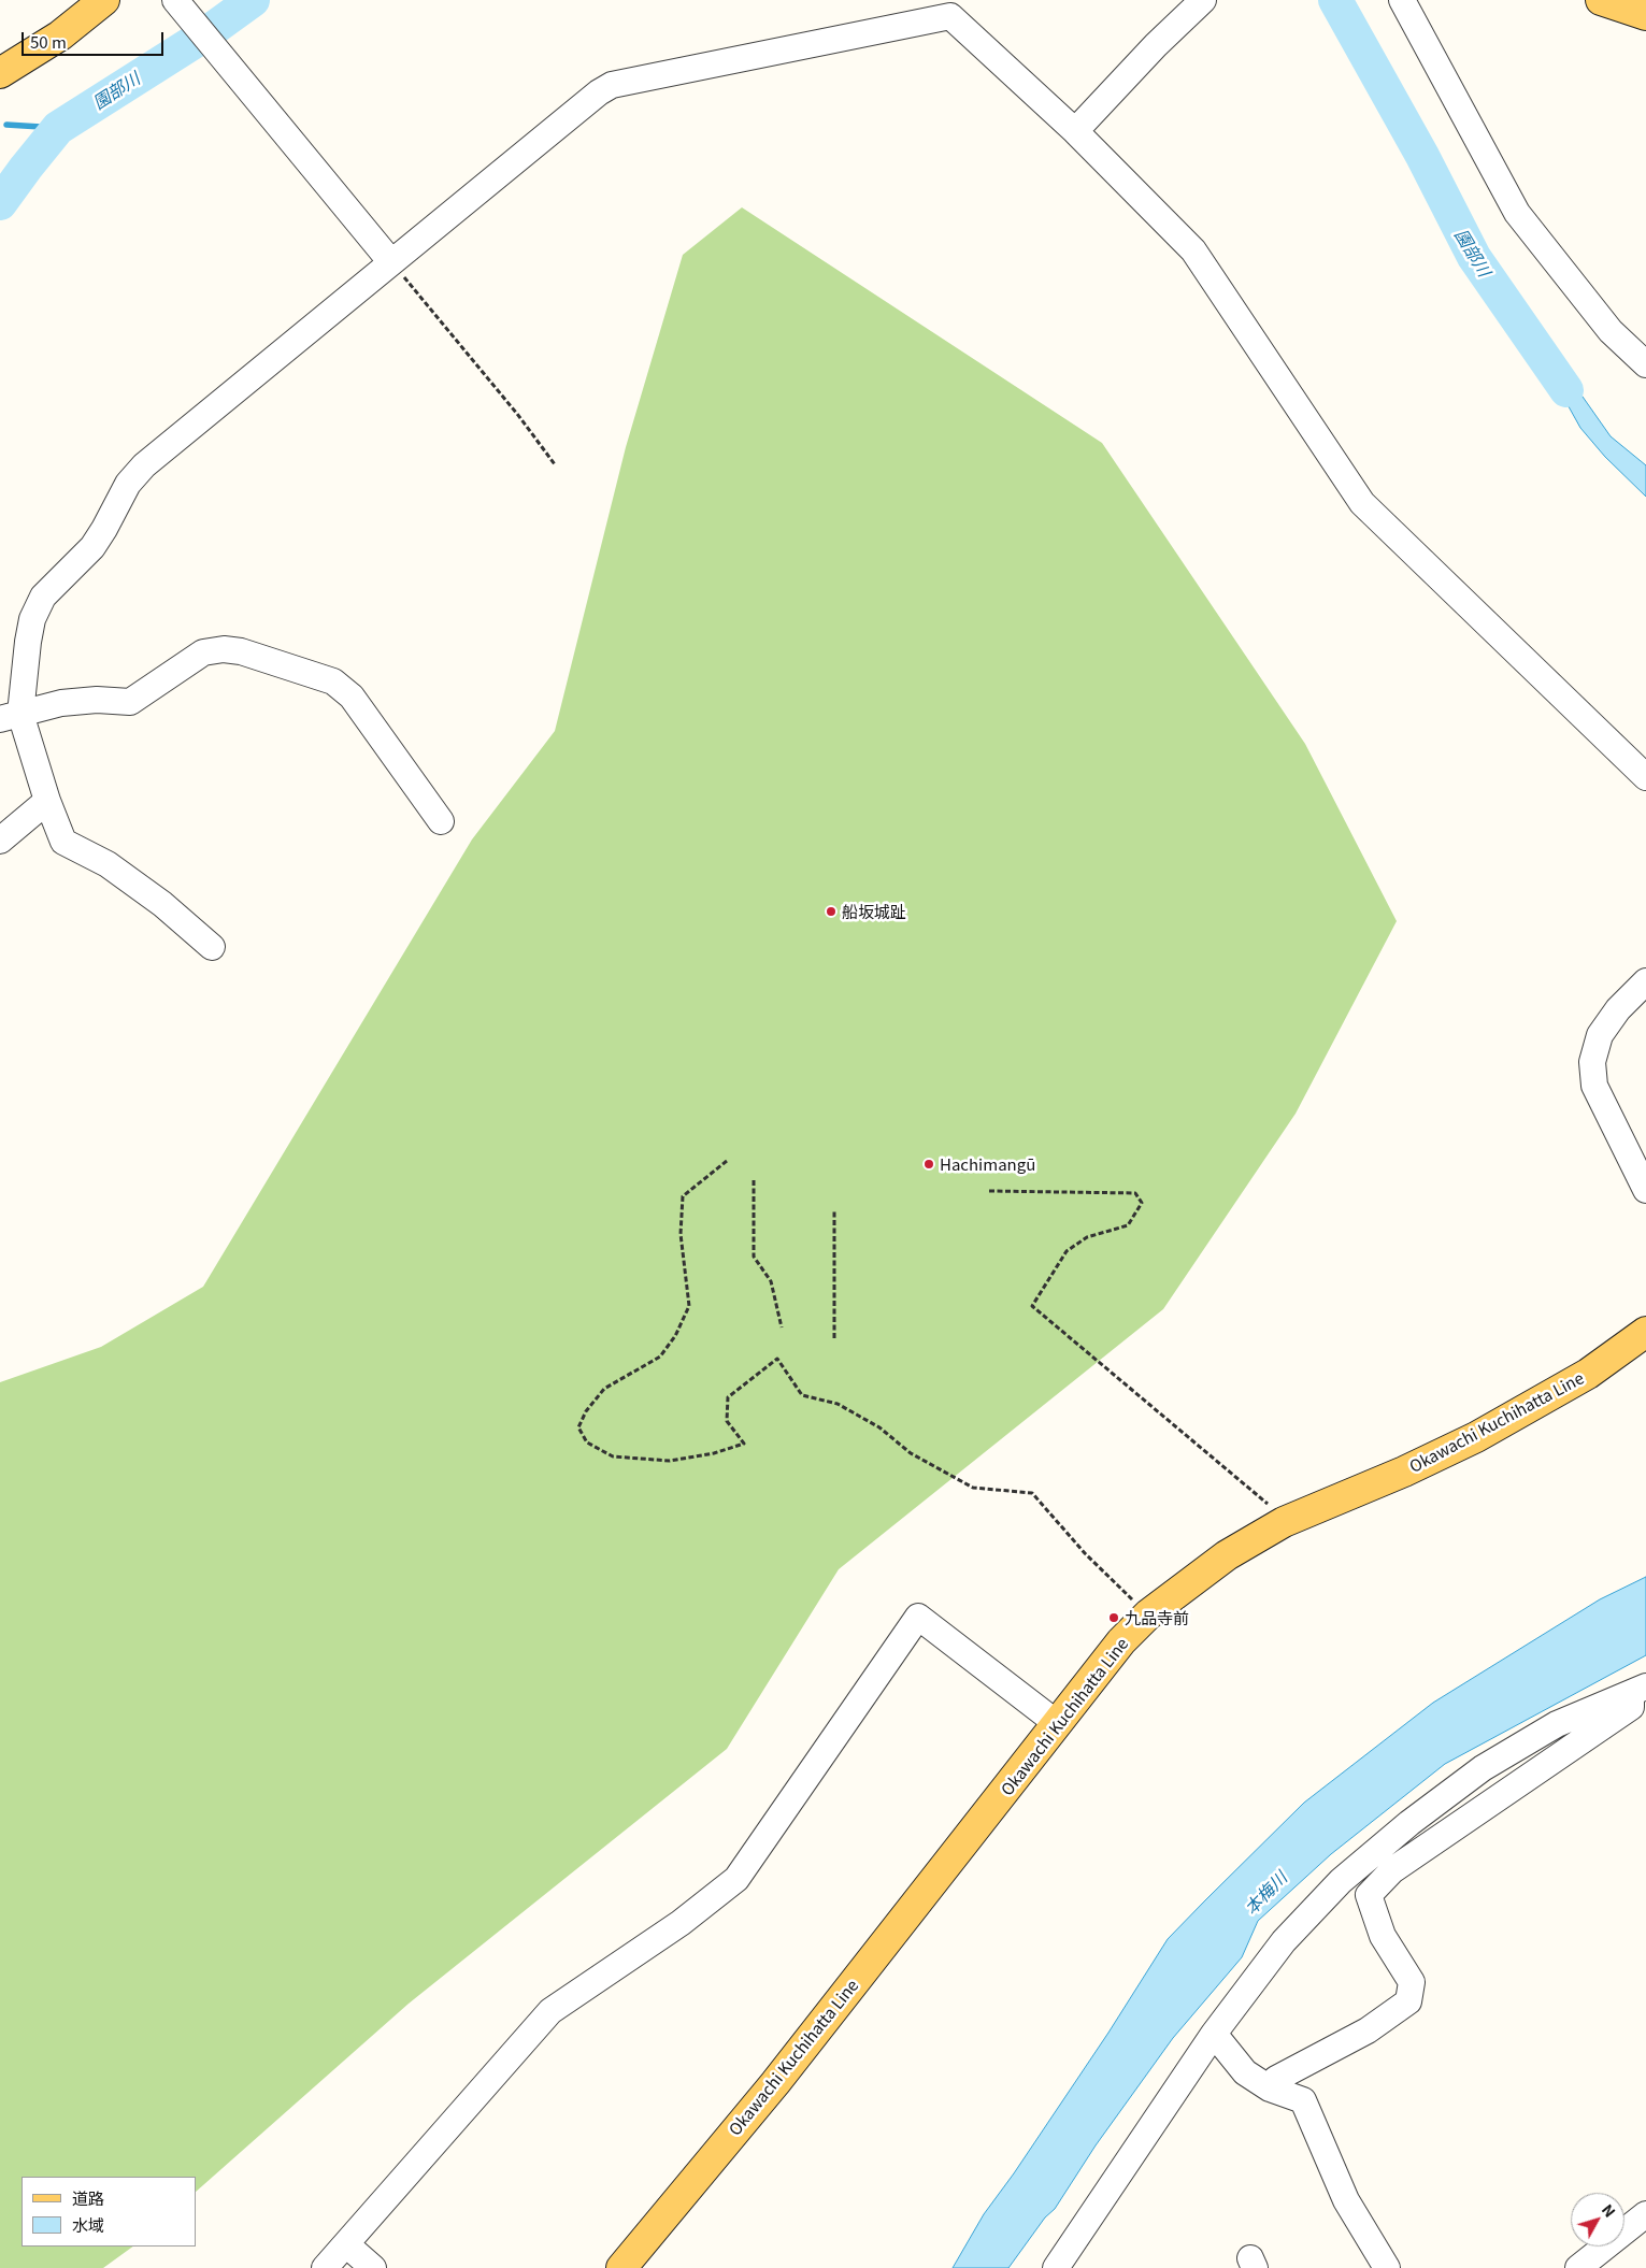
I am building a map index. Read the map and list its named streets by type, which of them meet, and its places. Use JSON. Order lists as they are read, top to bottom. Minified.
{"streets":{"main road":["Okawachi Kuchihatta Line"]},"water":["園部川","本梅川"],"places":["船坂城趾","Hachimangū","九品寺前"],"legend":["道路","水域"],"scale_bar":"50 m","north":"top right"}
